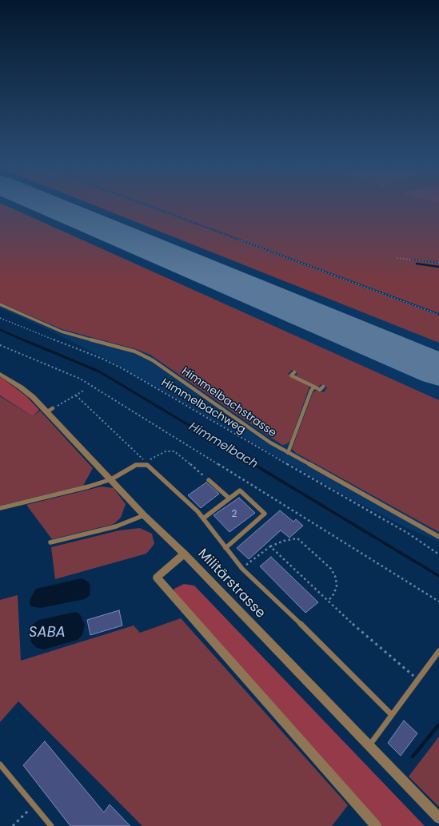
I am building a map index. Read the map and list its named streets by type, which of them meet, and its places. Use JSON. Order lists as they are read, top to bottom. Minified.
{"streets":{"street":["Militärstrasse"],"lane":["Himmelbachstrasse"],"path":["Himmelbachweg"]},"water":["Himmelbach","SABA"],"house_numbers":["2"]}
